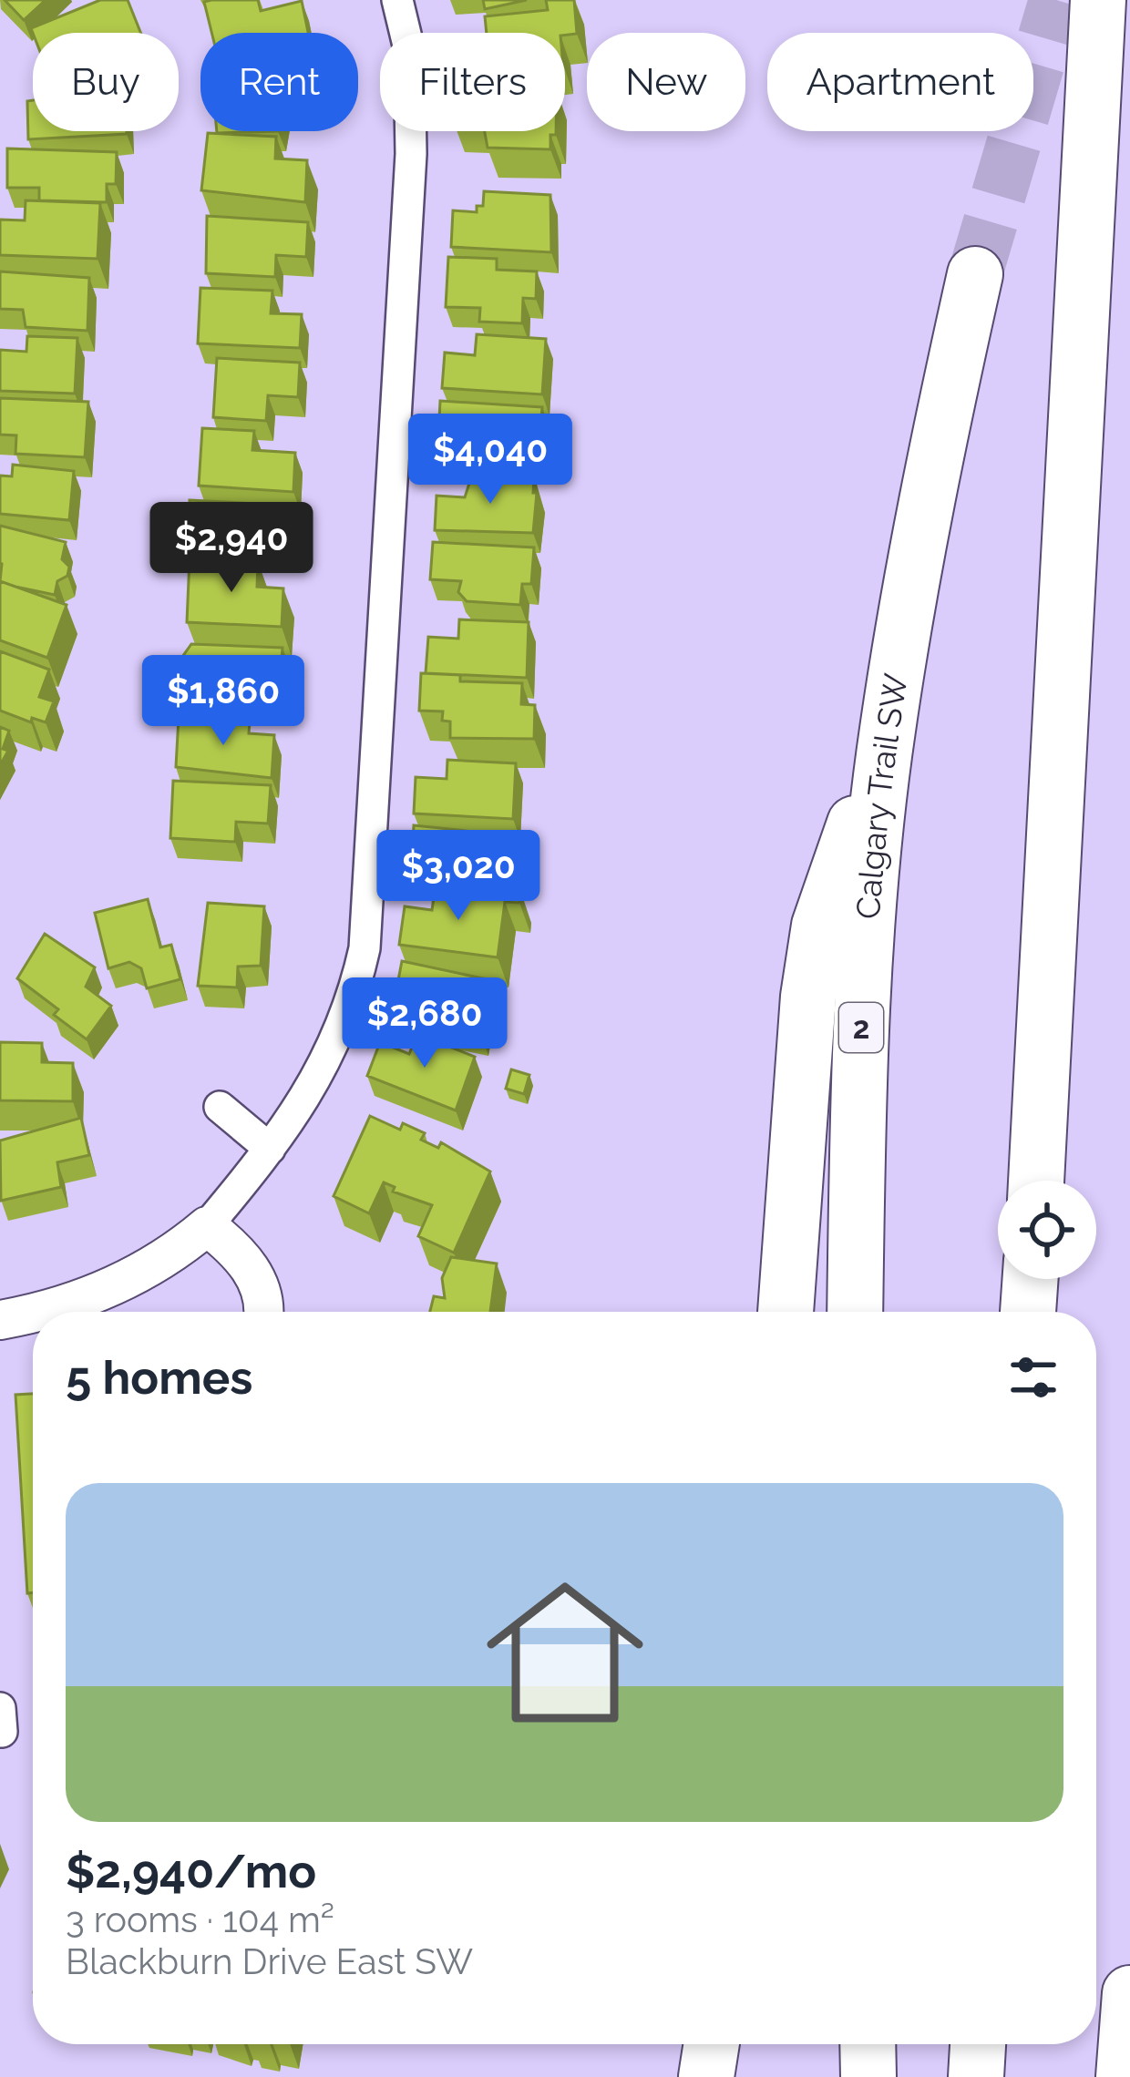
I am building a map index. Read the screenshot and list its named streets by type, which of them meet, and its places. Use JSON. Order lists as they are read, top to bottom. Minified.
{"streets":{"highway":["Calgary Trail SW","2"]},"page":{"chip":["Buy","Rent","Filters","New","Apartment"],"price":["$4,040","$2,940","$1,860","$3,020","$2,680"],"heading":"5 homes","list":[{"name":"$2,940/mo","note":"3 rooms · 104 m² · Blackburn Drive East SW"}]}}
